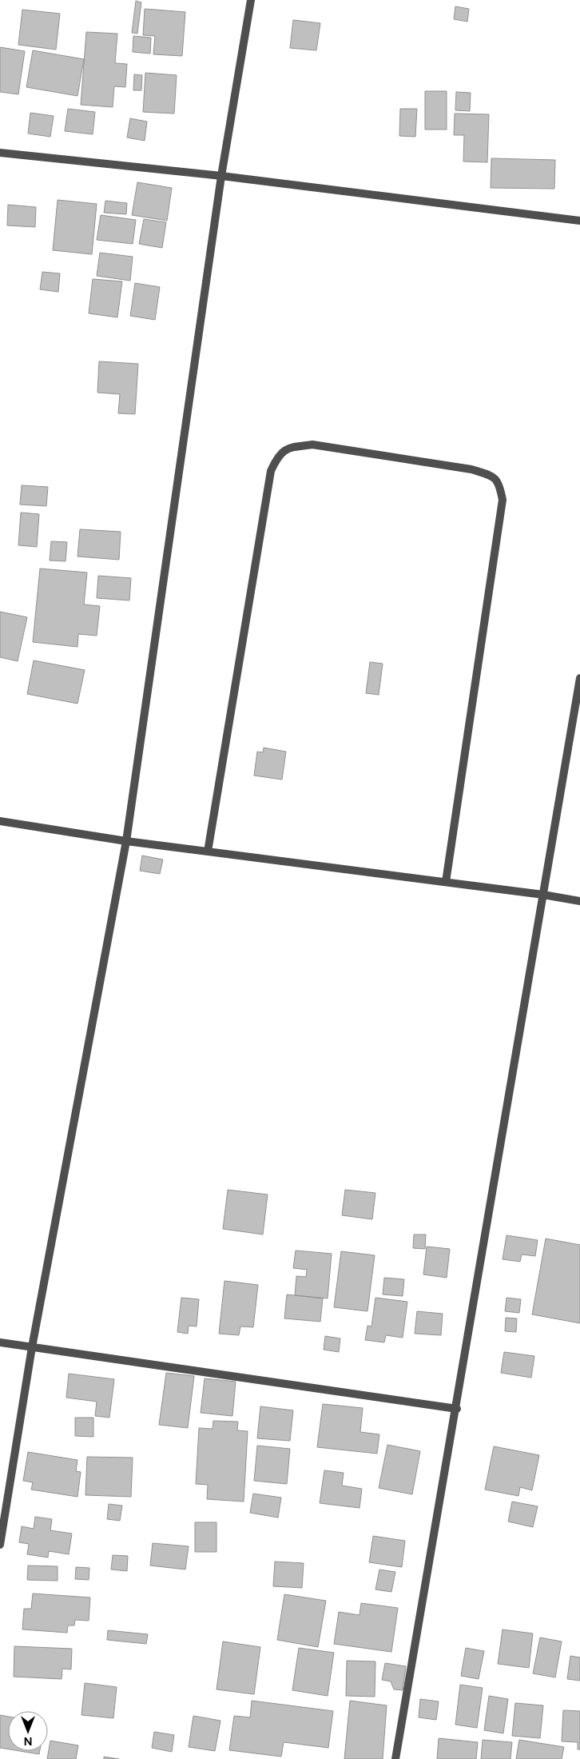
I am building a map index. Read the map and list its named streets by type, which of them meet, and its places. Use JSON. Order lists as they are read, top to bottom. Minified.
{"north":"bottom"}
